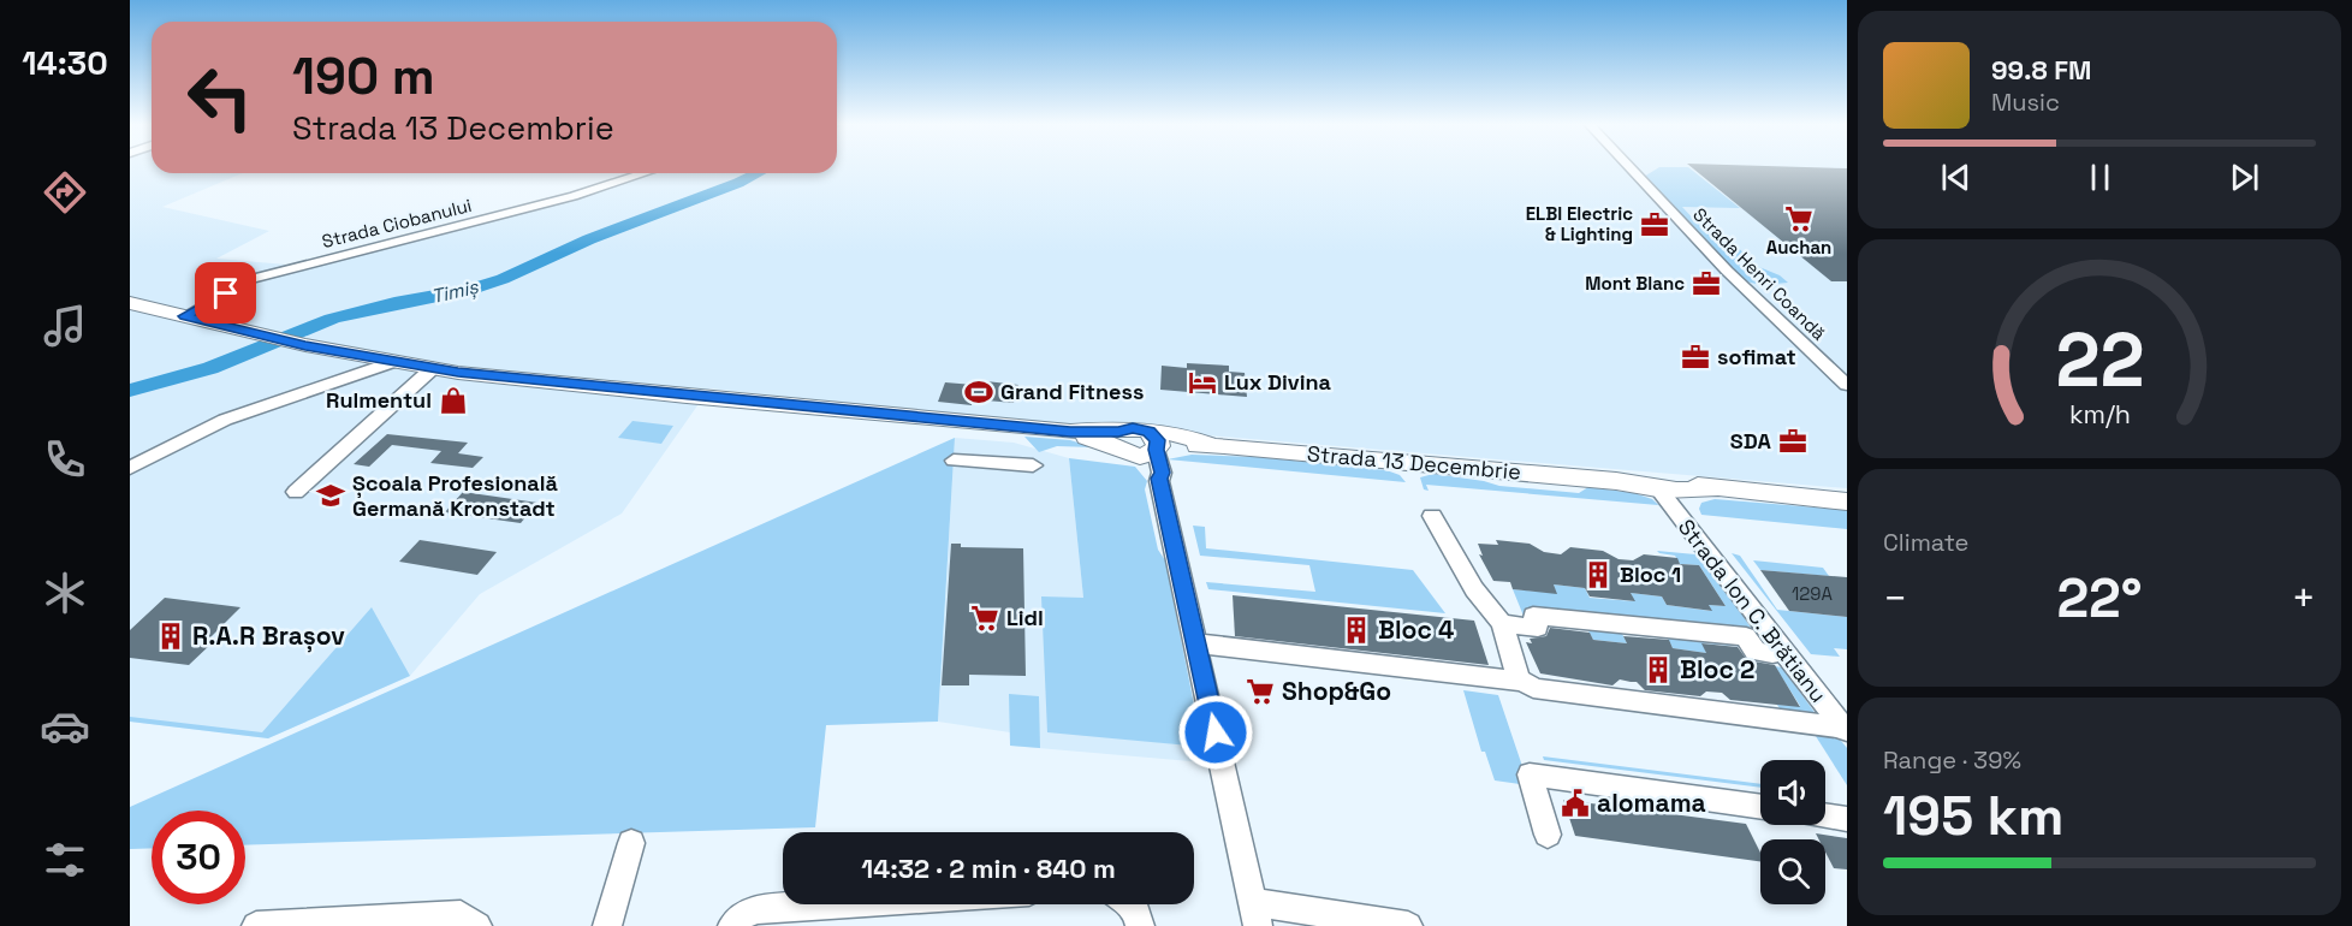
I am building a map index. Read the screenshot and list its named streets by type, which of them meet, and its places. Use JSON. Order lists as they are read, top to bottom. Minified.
{"streets":{"main road":["Strada 13 Decembrie"],"street":["Strada Ciobanului","Strada Henri Coandă","Strada Ion C. Brătianu"]},"crossings":[["Strada 13 Decembrie","Strada Ion C. Brătianu"]],"water":["Timiș"],"places":{"supermarket":["Auchan","Lidl","Shop&Go"],"office":["ELBI Electric & Lighting","Mont Blanc","sofimat","SDA"],"hotel":["Lux Divina"],"sports":["Grand Fitness"],"shop":["Rulmentul"],"school or university":["Școala Profesională Germană Kronstadt"],"building":["Bloc 1","Bloc 4","R.A.R Brașov","Bloc 2"],"public building":["alomama"]},"house_numbers":["129A"],"page":{"tabs":"14:30","turn":["190 m","Strada 13 Decembrie"],"song":["99.8 FM","Music"],"tile":["Climate",["Range · 39%","195 km"]],"heat":["−","22°","+"],"limit":"30","trip":"14:32 · 2 min · 840 m","gauge":["22","km/h"]}}
